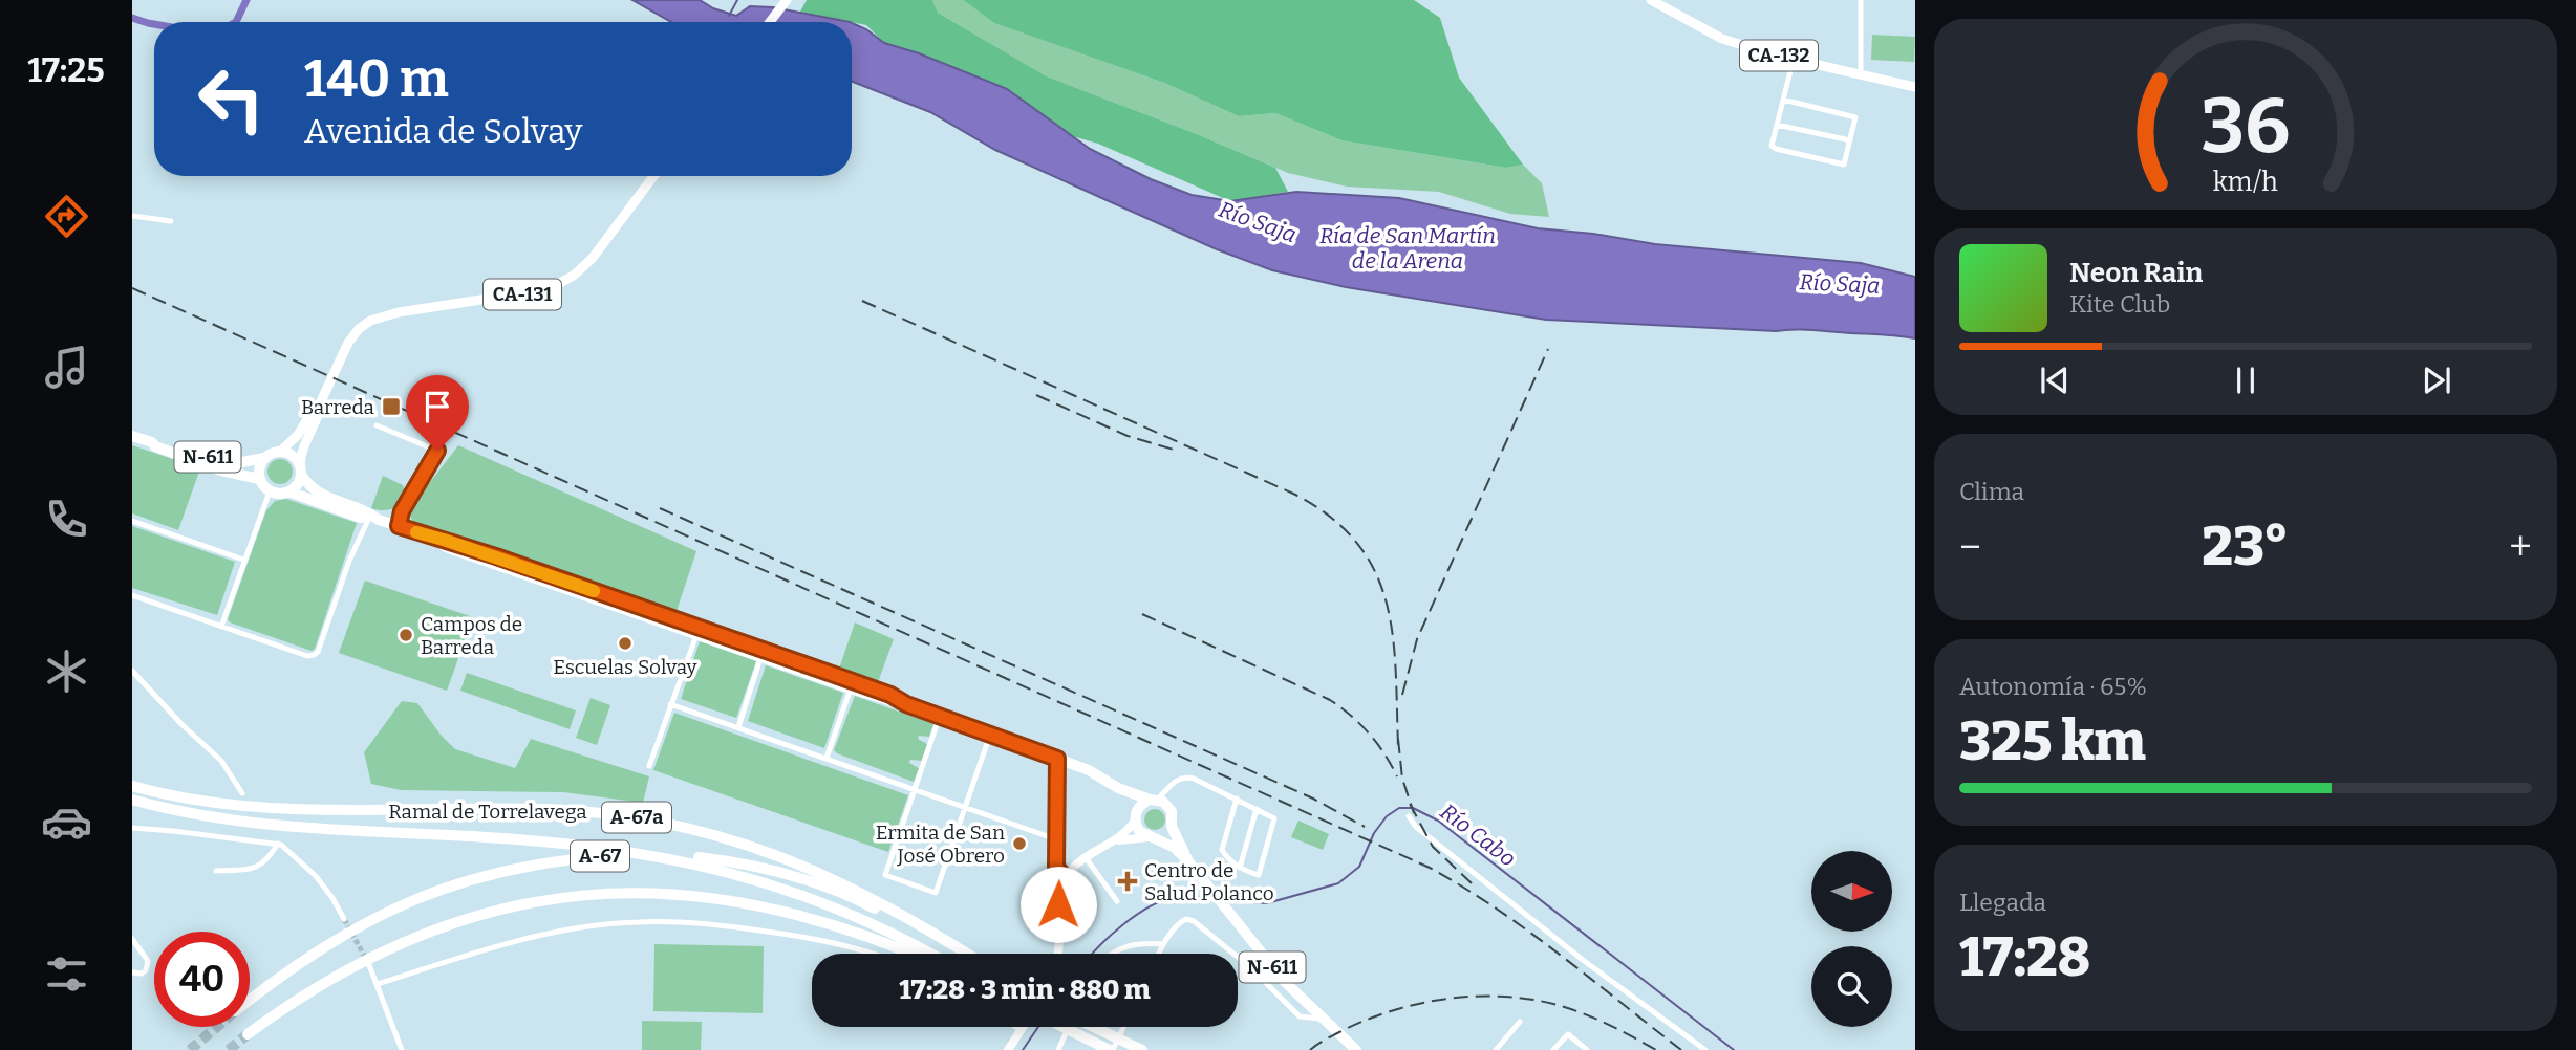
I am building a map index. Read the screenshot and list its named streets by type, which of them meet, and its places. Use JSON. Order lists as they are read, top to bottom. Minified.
{"streets":{"highway":["N-611","Ramal de Torrelavega","A-67a","A-67"],"main road":["CA-132","CA-131"]},"crossings":[["CA-131","N-611"]],"water":["Río Saja","Ría de San Martín de la Arena","Río Cabo"],"places":{"transit":["Barreda"],"other":["Campos de Barreda","Escuelas Solvay","Ermita de San José Obrero"],"health":["Centro de Salud Polanco"]},"north":"right","page":{"tabs":"17:25","turn":["140 m","Avenida de Solvay"],"song":["Neon Rain","Kite Club"],"tile":["Clima",["Autonomía · 65%","325 km"],["Llegada","17:28"]],"heat":["−","23°","+"],"limit":"40","trip":"17:28 · 3 min · 880 m","gauge":["36","km/h"]}}
